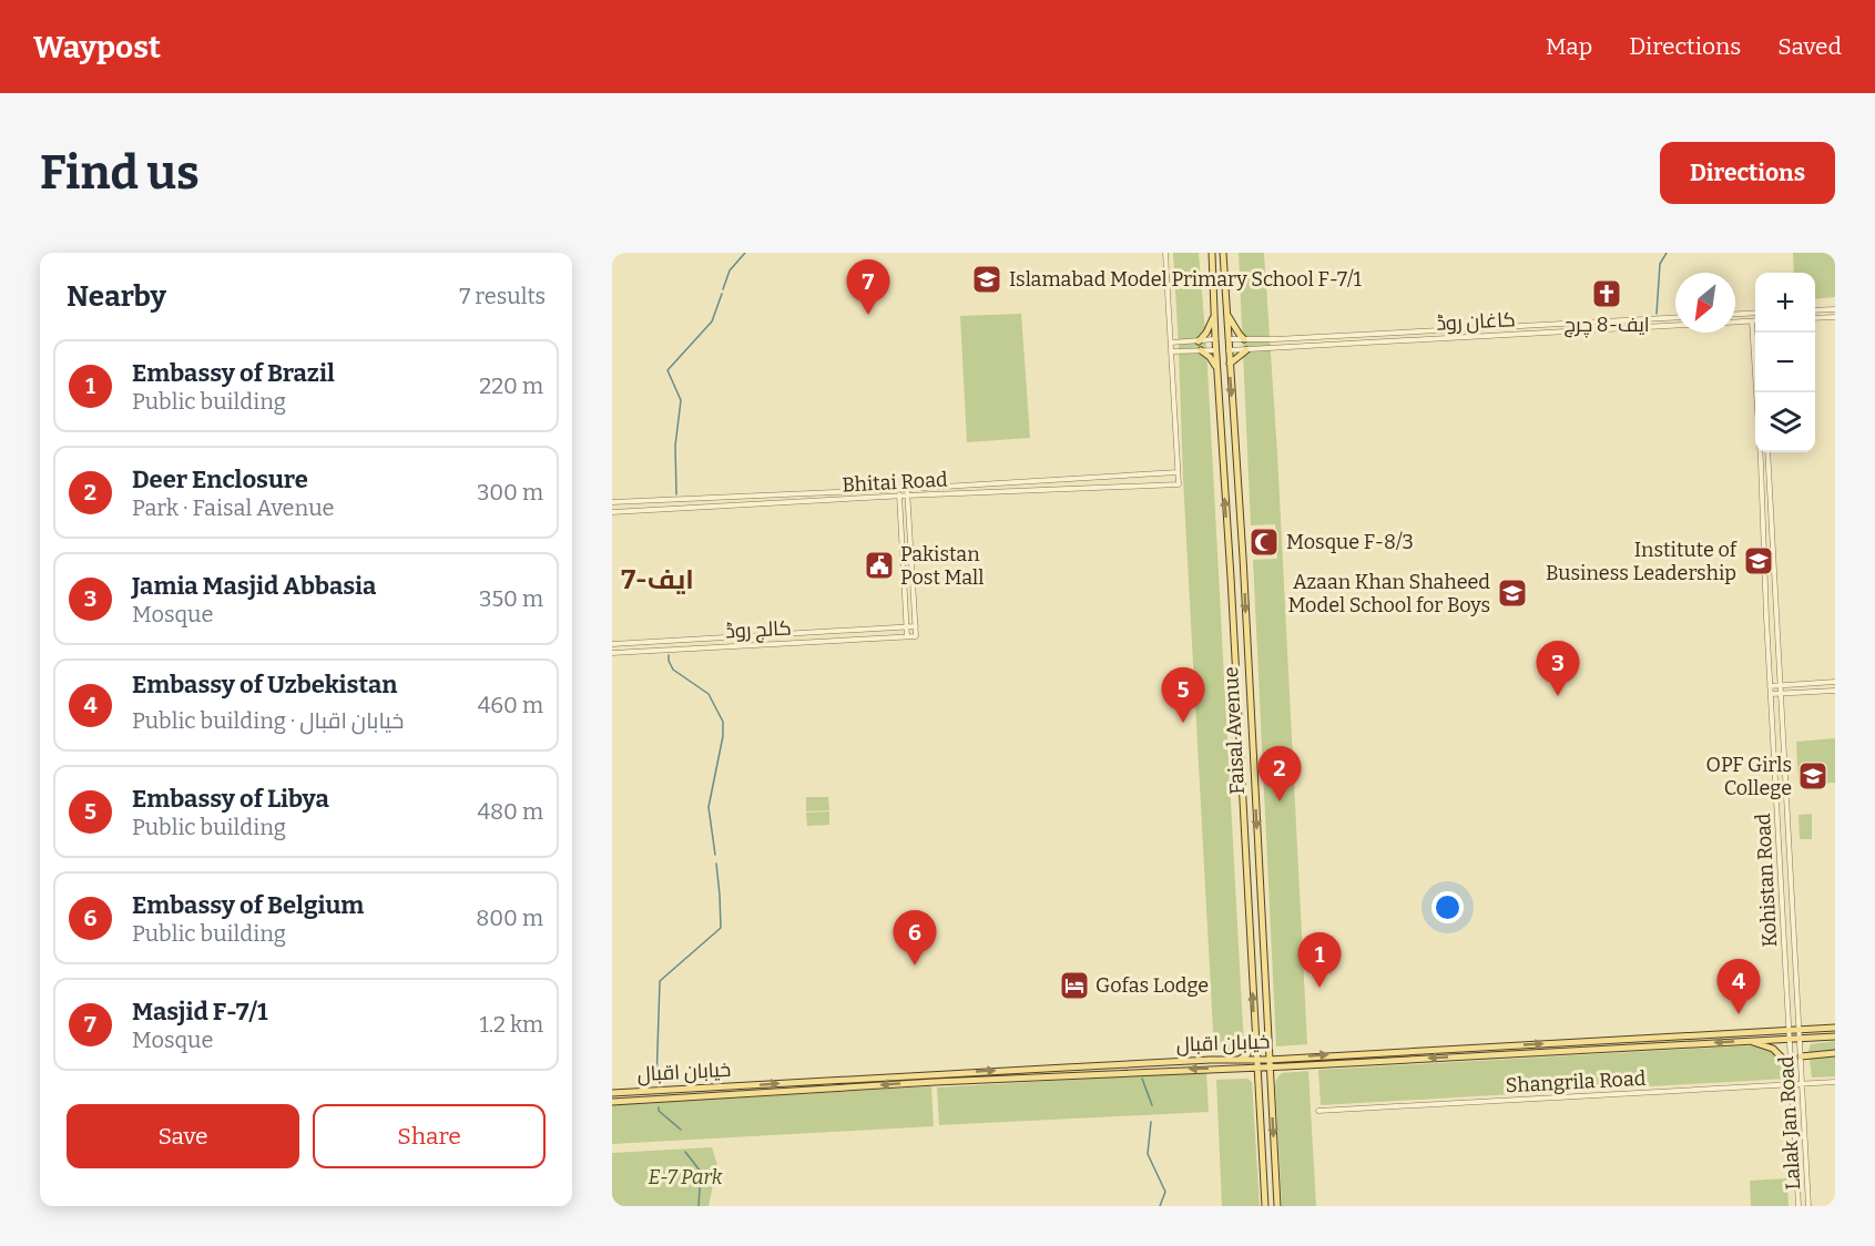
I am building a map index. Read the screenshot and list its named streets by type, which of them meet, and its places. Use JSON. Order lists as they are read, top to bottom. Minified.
{"streets":{"main road":["Faisal Avenue","خیابان اقبال"],"street":["کاغان روڈ","Bhitai Road","کالج روڈ","Kohistan Road","Shangrila Road","Lalak Jan Road"]},"crossings":[["کاغان روڈ","Faisal Avenue"],["کاغان روڈ","Kohistan Road"],["Faisal Avenue","خیابان اقبال"],["Kohistan Road","خیابان اقبال"],["Kohistan Road","Lalak Jan Road"],["خیابان اقبال","Lalak Jan Road"],["Shangrila Road","Lalak Jan Road"]],"districts":["ایف-7"],"parks":["E-7 Park"],"places":{"school or university":["Islamabad Model Primary School F-7/1","Institute of Business Leadership","Azaan Khan Shaheed Model School for Boys","OPF Girls College"],"church":["ایف-8 چرچ"],"mosque":["Mosque F-8/3"],"public building":["Pakistan Post Mall"],"hotel":["Gofas Lodge"]},"north":"bottom left","page":{"header":"Waypost","nav":["Map","Directions","Saved"],"buttons":["Directions",["Save","Share"]],"title":"Find us","heading":["Nearby","7 results"],"pins":["7","3","5","2","6","1","4"],"map_buttons":["+","−"],"list":[{"mark":"1","name":"Embassy of Brazil","note":"Public building","value":"220 m"},{"mark":"2","name":"Deer Enclosure","note":"Park · Faisal Avenue","value":"300 m"},{"mark":"3","name":"Jamia Masjid Abbasia","note":"Mosque","value":"350 m"},{"mark":"4","name":"Embassy of Uzbekistan","note":"Public building · خیابان اقبال","value":"460 m"},{"mark":"5","name":"Embassy of Libya","note":"Public building","value":"480 m"},{"mark":"6","name":"Embassy of Belgium","note":"Public building","value":"800 m"},{"mark":"7","name":"Masjid F-7/1","note":"Mosque","value":"1.2 km"}]}}
